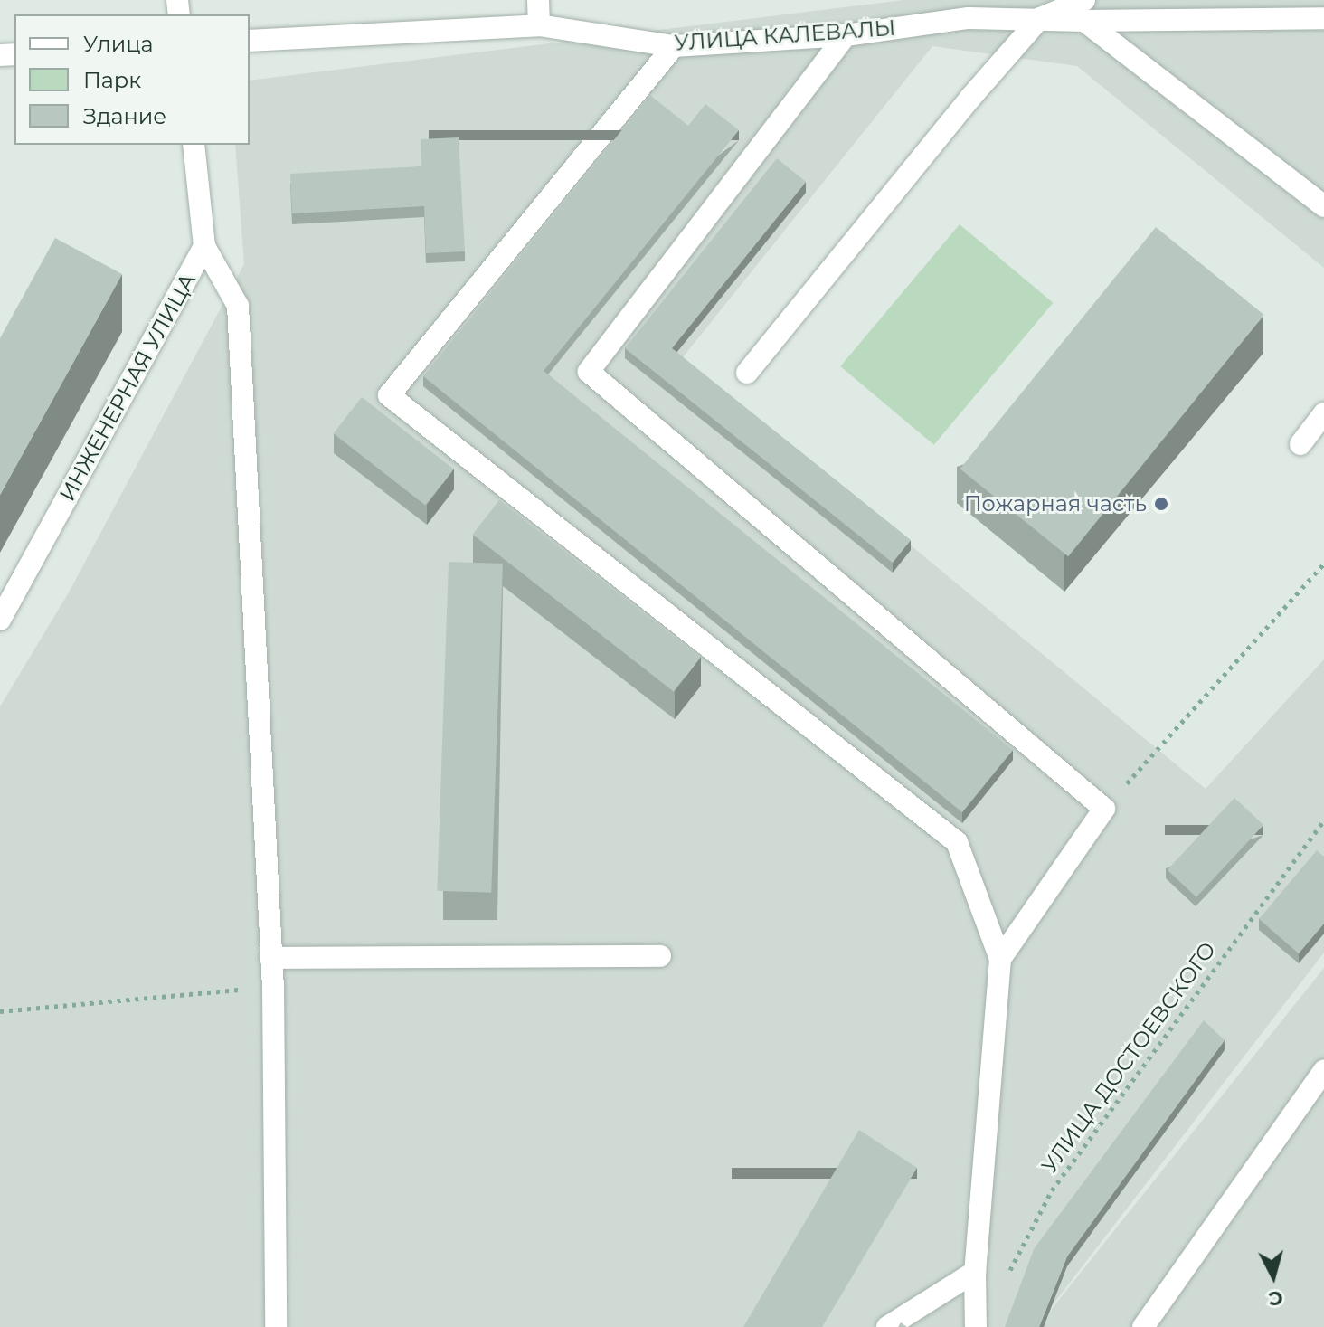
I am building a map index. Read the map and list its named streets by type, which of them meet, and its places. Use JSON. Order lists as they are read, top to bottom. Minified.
{"streets":{"street":["УЛИЦА КАЛЕВАЛЫ","ИНЖЕНЕРНАЯ УЛИЦА"],"path":["УЛИЦА ДОСТОЕВСКОГО"]},"places":["Пожарная часть"],"legend":["Улица","Парк","Здание"],"north":"bottom"}
